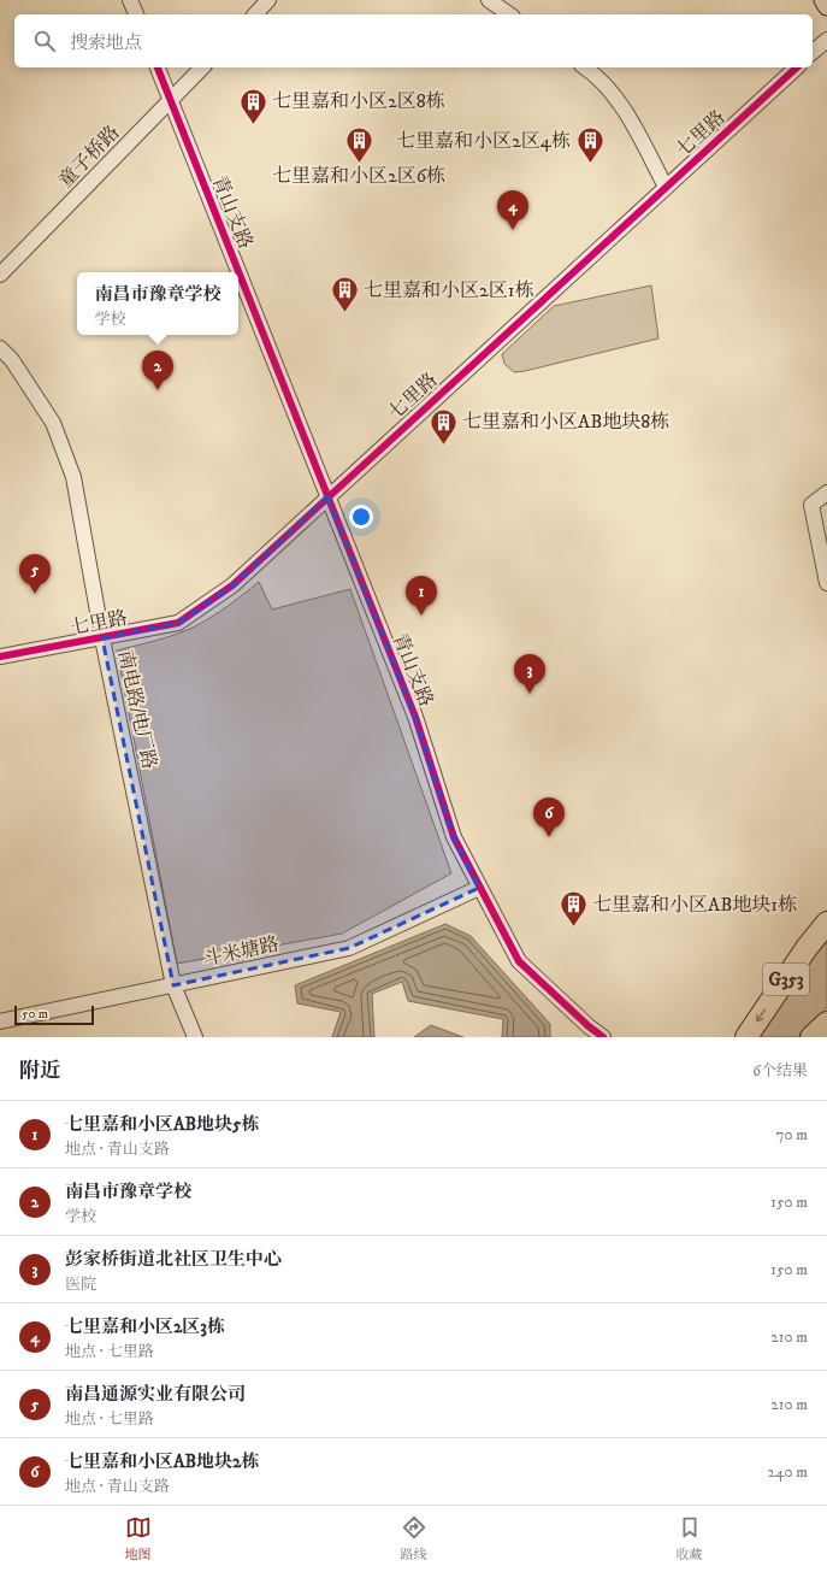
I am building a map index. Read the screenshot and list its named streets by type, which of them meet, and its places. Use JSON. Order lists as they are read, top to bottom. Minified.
{"streets":{"highway":["G353"],"street":["七里路","童子桥路","青山支路","南电路/电厂路","斗米塘路"]},"crossings":[["七里路","青山支路"],["七里路","南电路/电厂路"],["童子桥路","青山支路"],["青山支路","斗米塘路"],["南电路/电厂路","斗米塘路"]],"places":{"building":["七里嘉和小区2区8栋","七里嘉和小区2区6栋","七里嘉和小区2区4栋","七里嘉和小区2区1栋","七里嘉和小区AB地块8栋","七里嘉和小区AB地块1栋"]},"scale_bar":"50 m","page":{"search":"搜索地点","pins":["4","2","5","1","3","6"],"popup":["南昌市豫章学校","学校"],"scale":"50 m","heading":["附近","6个结果"],"list":[{"mark":"1","name":"七里嘉和小区AB地块5栋","note":"地点 · 青山支路","value":"70 m"},{"mark":"2","name":"南昌市豫章学校","note":"学校","value":"150 m"},{"mark":"3","name":"彭家桥街道北社区卫生中心","note":"医院","value":"150 m"},{"mark":"4","name":"七里嘉和小区2区3栋","note":"地点 · 七里路","value":"210 m"},{"mark":"5","name":"南昌通源实业有限公司","note":"地点 · 七里路","value":"210 m"},{"mark":"6","name":"七里嘉和小区AB地块2栋","note":"地点 · 青山支路","value":"240 m"}],"nav":["地图","路线","收藏"]}}
